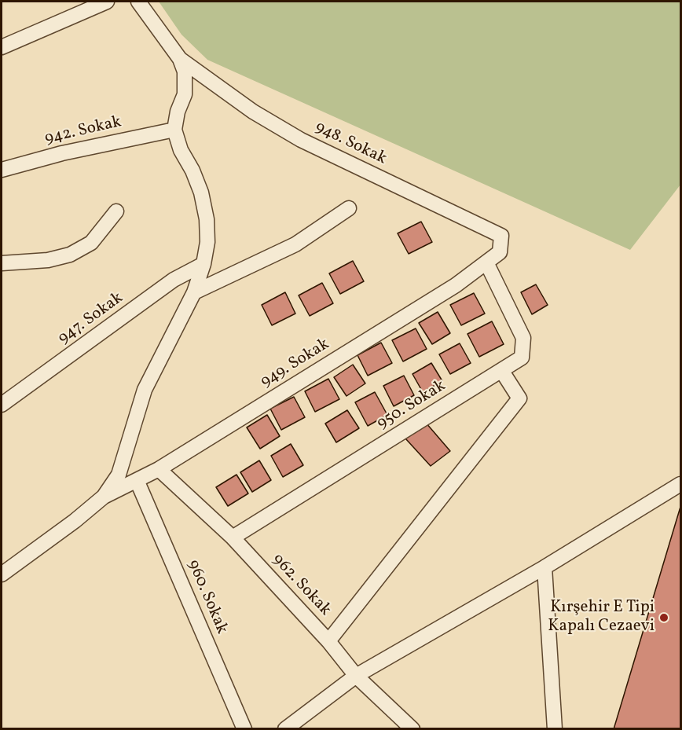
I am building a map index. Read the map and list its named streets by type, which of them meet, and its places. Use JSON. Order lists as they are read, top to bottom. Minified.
{"streets":{"street":["942. Sokak","948. Sokak","947. Sokak","949. Sokak","950. Sokak","962. Sokak","960. Sokak"]},"crossings":[["948. Sokak","949. Sokak"],["949. Sokak","950. Sokak"],["949. Sokak","962. Sokak"],["949. Sokak","960. Sokak"],["950. Sokak","962. Sokak"]],"places":["Kırşehir E Tipi Kapalı Cezaevi"]}
